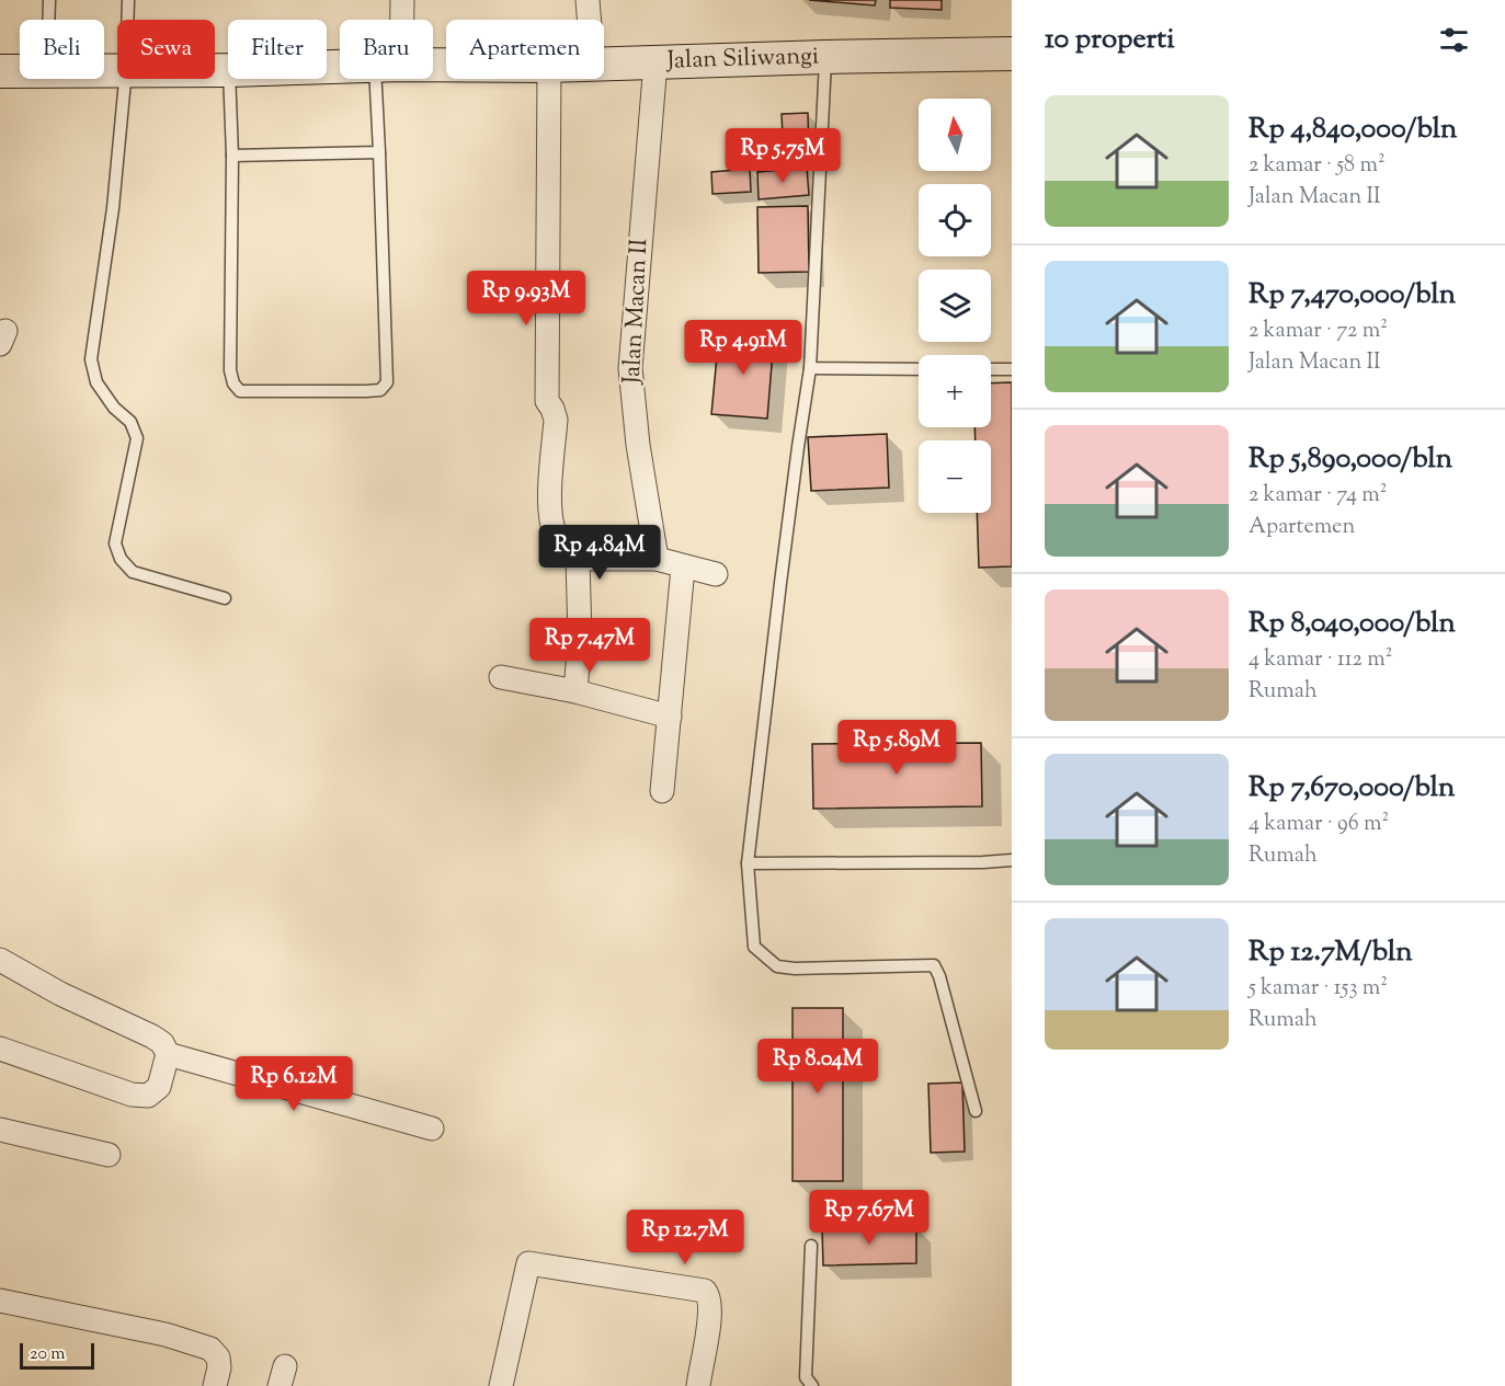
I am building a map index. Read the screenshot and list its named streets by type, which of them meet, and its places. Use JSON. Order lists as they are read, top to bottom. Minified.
{"streets":{"street":["Jalan Siliwangi","Jalan Macan II"]},"crossings":[["Jalan Siliwangi","Jalan Macan II"]],"scale_bar":"20 m","north":"top","page":{"heading":"10 properti","chip":["Beli","Sewa","Filter","Baru","Apartemen"],"list":[{"name":"Rp 4,840,000/bln","note":"2 kamar · 58 m² · Jalan Macan II"},{"name":"Rp 7,470,000/bln","note":"2 kamar · 72 m² · Jalan Macan II"},{"name":"Rp 5,890,000/bln","note":"2 kamar · 74 m² · Apartemen"},{"name":"Rp 8,040,000/bln","note":"4 kamar · 112 m² · Rumah"},{"name":"Rp 7,670,000/bln","note":"4 kamar · 96 m² · Rumah"},{"name":"Rp 12.7M/bln","note":"5 kamar · 153 m² · Rumah"}],"map_buttons":["+","−"],"price":["Rp 5.75M","Rp 9.93M","Rp 4.91M","Rp 4.84M","Rp 7.47M","Rp 5.89M","Rp 8.04M","Rp 6.12M","Rp 7.67M","Rp 12.7M"],"scale":"20 m"}}
